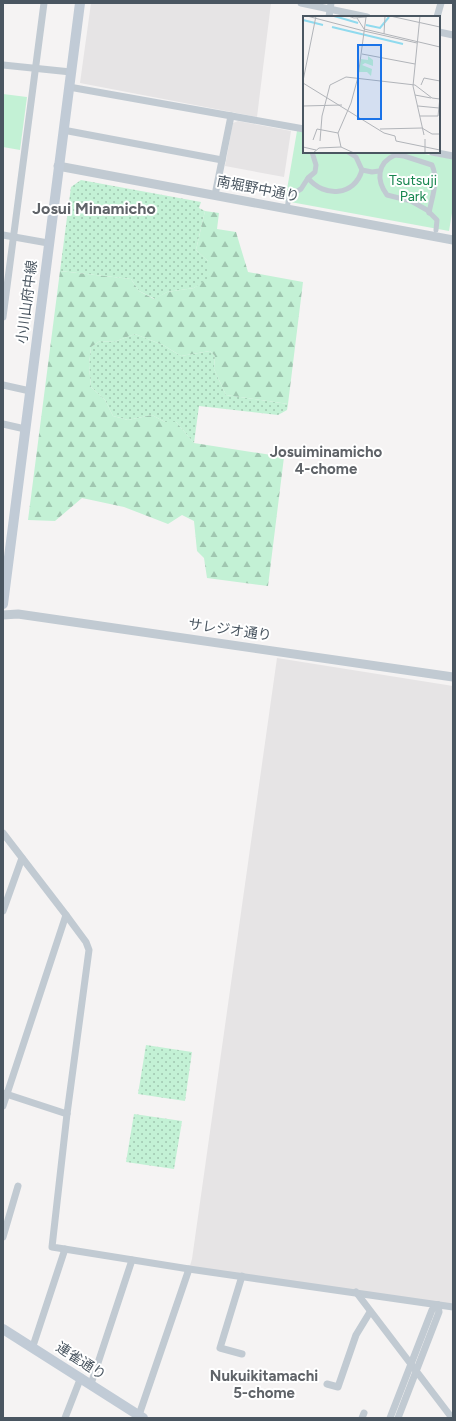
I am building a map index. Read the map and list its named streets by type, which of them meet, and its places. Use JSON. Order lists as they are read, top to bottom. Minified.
{"streets":{"main road":["小川山府中線","連雀通り"],"street":["南堀野中通り","サレジオ通り"]},"crossings":[["南堀野中通り","小川山府中線"]],"districts":["Josui Minamicho","Josuiminamicho 4-chome","Nukuikitamachi 5-chome"],"parks":["Tsutsuji Park"]}
